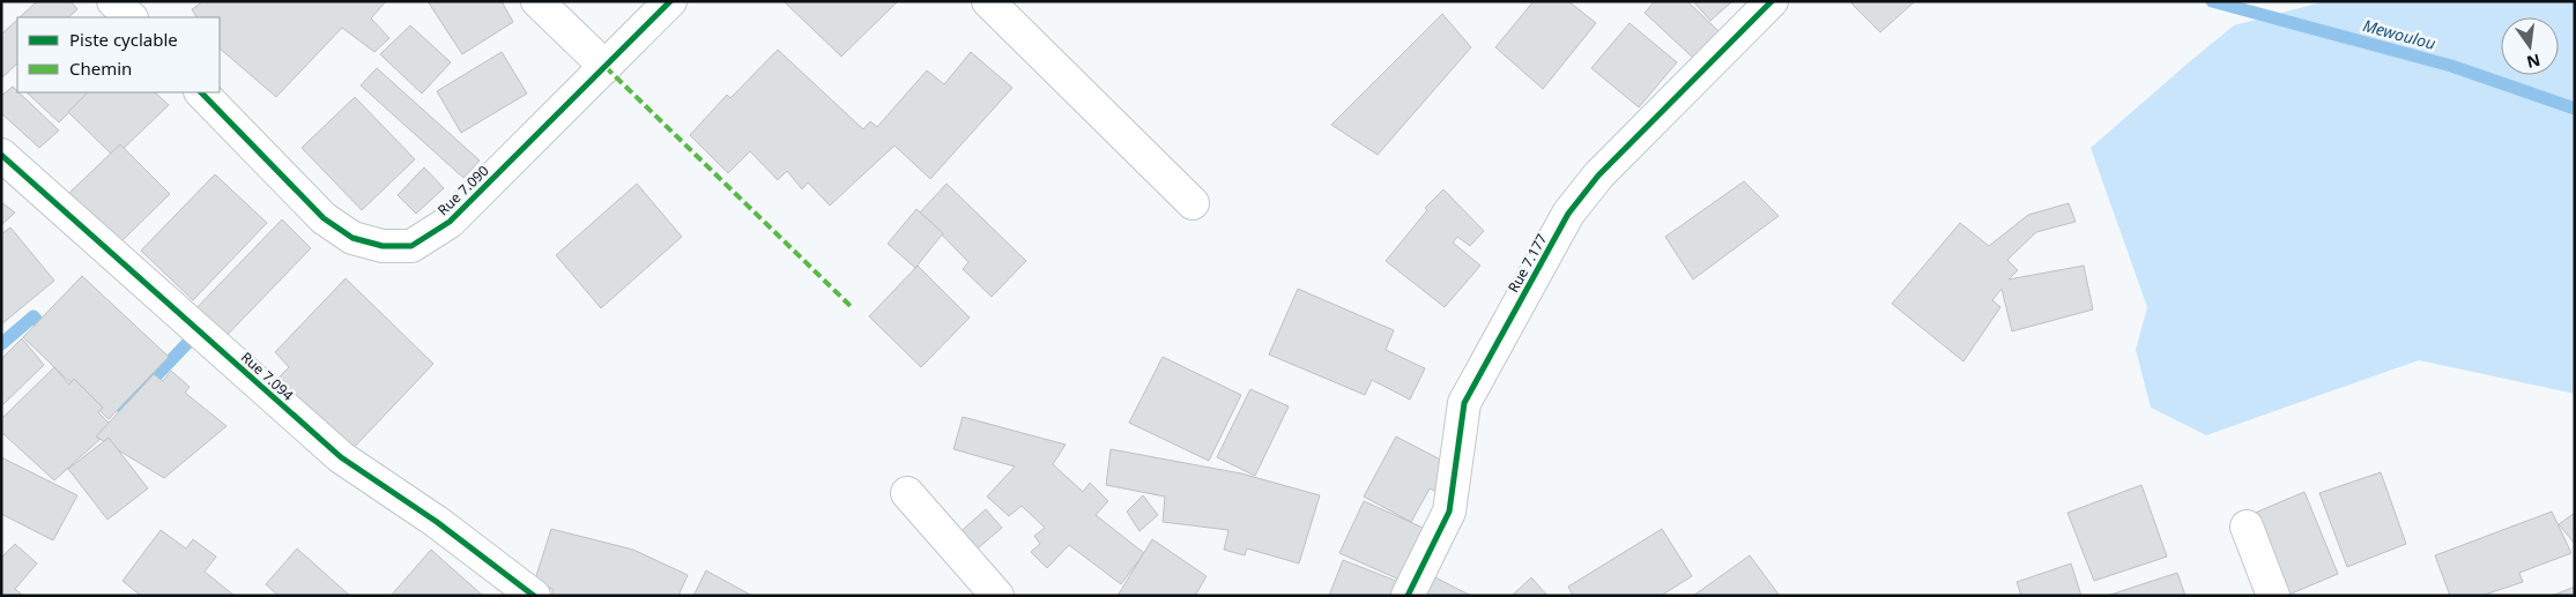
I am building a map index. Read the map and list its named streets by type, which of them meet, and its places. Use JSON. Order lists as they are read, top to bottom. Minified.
{"streets":{"street":["Rue 7.090","Rue 7.177","Rue 7.094"]},"water":["Mewoulou"],"legend":["Piste cyclable","Chemin"],"north":"bottom"}
